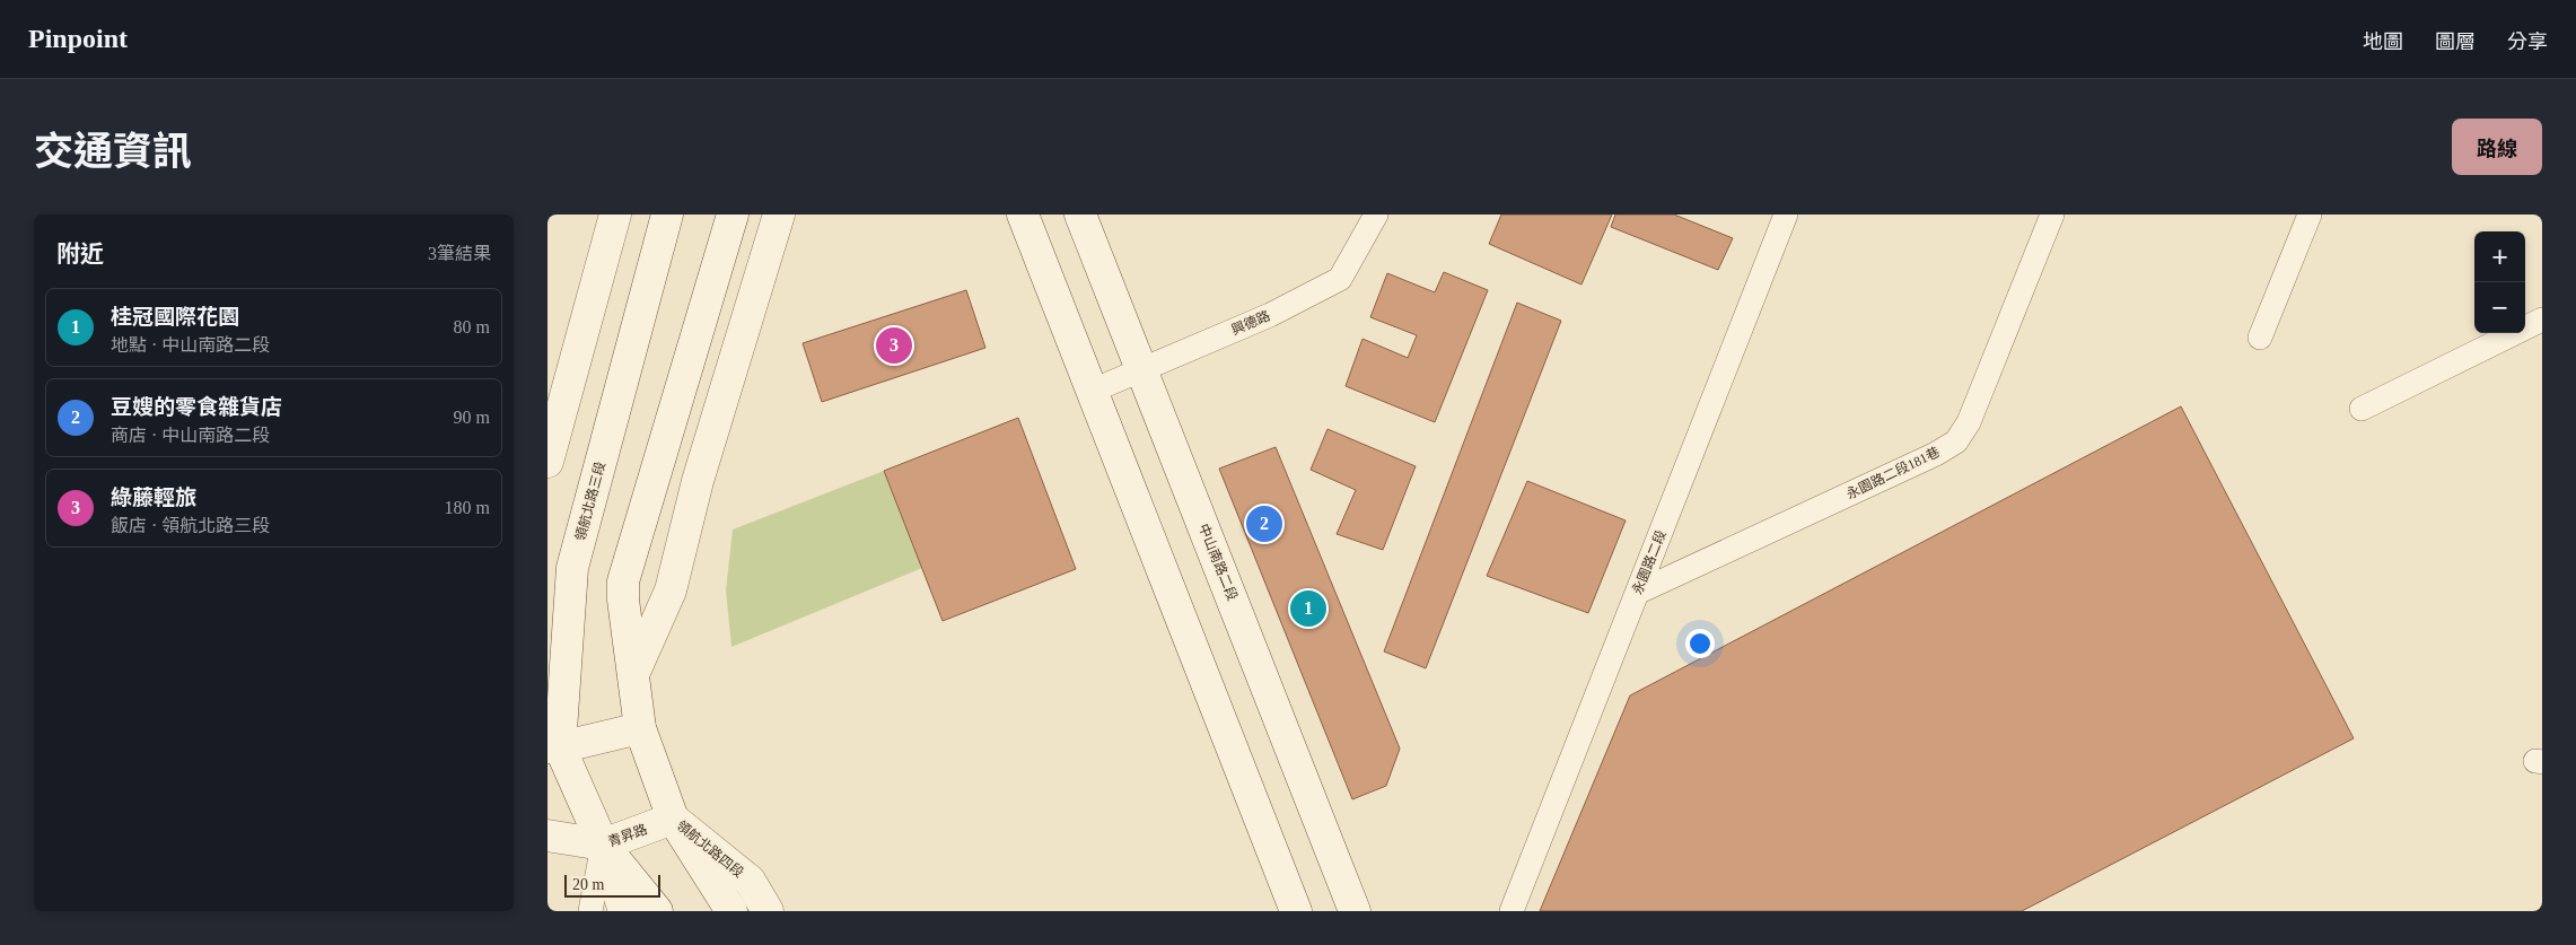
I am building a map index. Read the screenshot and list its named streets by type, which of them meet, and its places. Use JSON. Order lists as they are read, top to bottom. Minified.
{"streets":{"main road":["領航北路三段","中山南路二段","青昇路","領航北路四段"],"street":["興德路","永園路二段181巷","永園路二段"]},"crossings":[["興德路","中山南路二段"],["永園路二段181巷","永園路二段"],["青昇路","領航北路四段"]],"scale_bar":"20 m","page":{"header":"Pinpoint","nav":["地圖","圖層","分享"],"title":"交通資訊","buttons":"路線","heading":["附近","3筆結果"],"map_buttons":["+","−"],"list":[{"mark":"1","name":"桂冠國際花園","note":"地點 · 中山南路二段","value":"80 m"},{"mark":"2","name":"豆嫂的零食雜貨店","note":"商店 · 中山南路二段","value":"90 m"},{"mark":"3","name":"綠藤輕旅","note":"飯店 · 領航北路三段","value":"180 m"}],"pins":["3","2","1"],"scale":"20 m"}}
